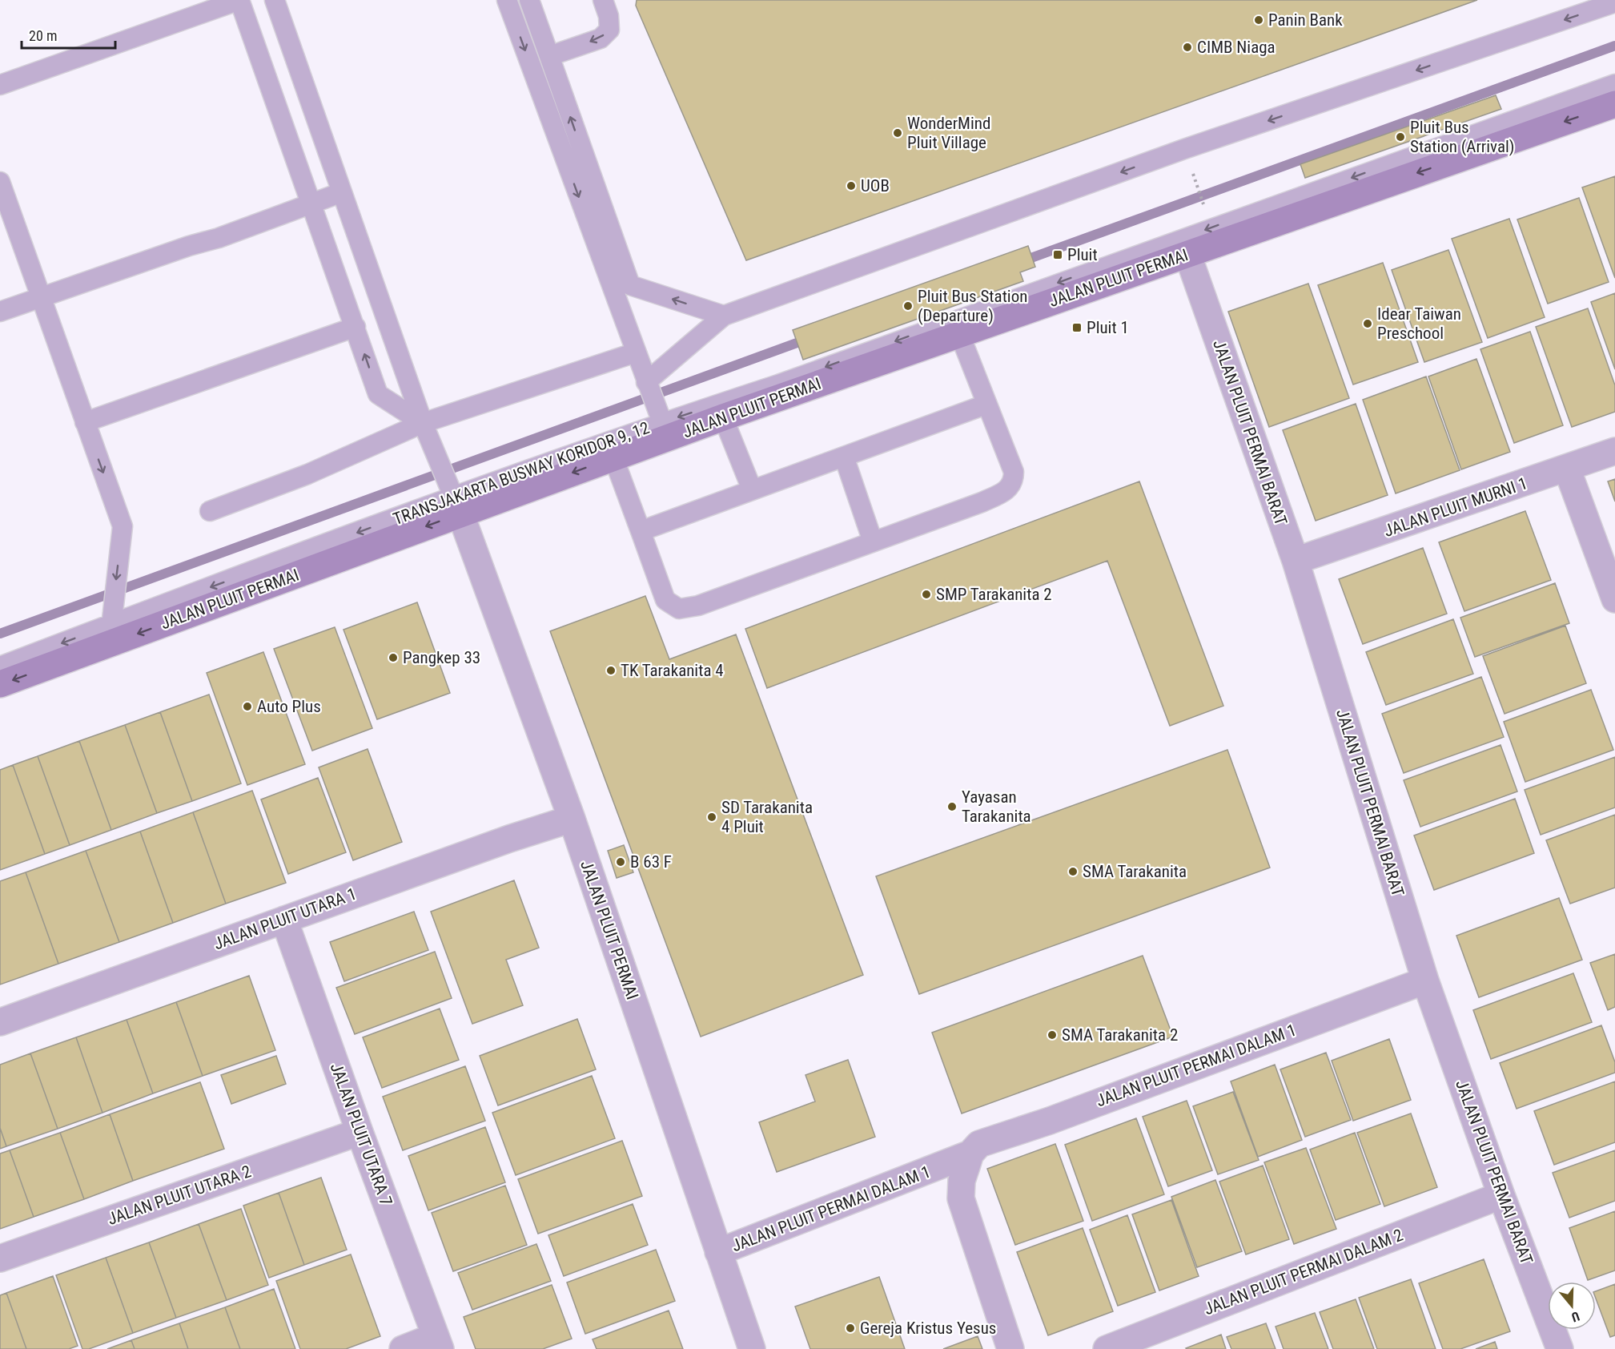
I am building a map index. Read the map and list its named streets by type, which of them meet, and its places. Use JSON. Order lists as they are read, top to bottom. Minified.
{"streets":{"street":["JALAN PLUIT PERMAI","JALAN PLUIT PERMAI BARAT","JALAN PLUIT MURNI 1","JALAN PLUIT UTARA 1","JALAN PLUIT PERMAI DALAM 1","JALAN PLUIT UTARA 7","JALAN PLUIT UTARA 2","JALAN PLUIT PERMAI DALAM 2"],"lane":["TRANSJAKARTA BUSWAY KORIDOR 9, 12"]},"crossings":[["JALAN PLUIT PERMAI","JALAN PLUIT PERMAI BARAT"],["JALAN PLUIT PERMAI","TRANSJAKARTA BUSWAY KORIDOR 9, 12"],["JALAN PLUIT PERMAI","JALAN PLUIT UTARA 1"],["JALAN PLUIT PERMAI","JALAN PLUIT PERMAI DALAM 1"],["JALAN PLUIT PERMAI BARAT","JALAN PLUIT MURNI 1"],["JALAN PLUIT PERMAI BARAT","JALAN PLUIT PERMAI DALAM 1"],["JALAN PLUIT PERMAI BARAT","JALAN PLUIT PERMAI DALAM 2"],["JALAN PLUIT UTARA 1","JALAN PLUIT UTARA 7"],["JALAN PLUIT UTARA 7","JALAN PLUIT UTARA 2"]],"places":{"other":["Panin Bank","CIMB Niaga","WonderMind Pluit Village","Pluit Bus Station (Arrival)","UOB","Pluit Bus Station (Departure)","Idear Taiwan Preschool","SMP Tarakanita 2","Pangkep 33","TK Tarakanita 4","Auto Plus","Yayasan Tarakanita","SD Tarakanita 4 Pluit","B 63 F","SMA Tarakanita","SMA Tarakanita 2","Gereja Kristus Yesus"],"transit":["Pluit","Pluit 1"]},"scale_bar":"20 m","north":"bottom"}
